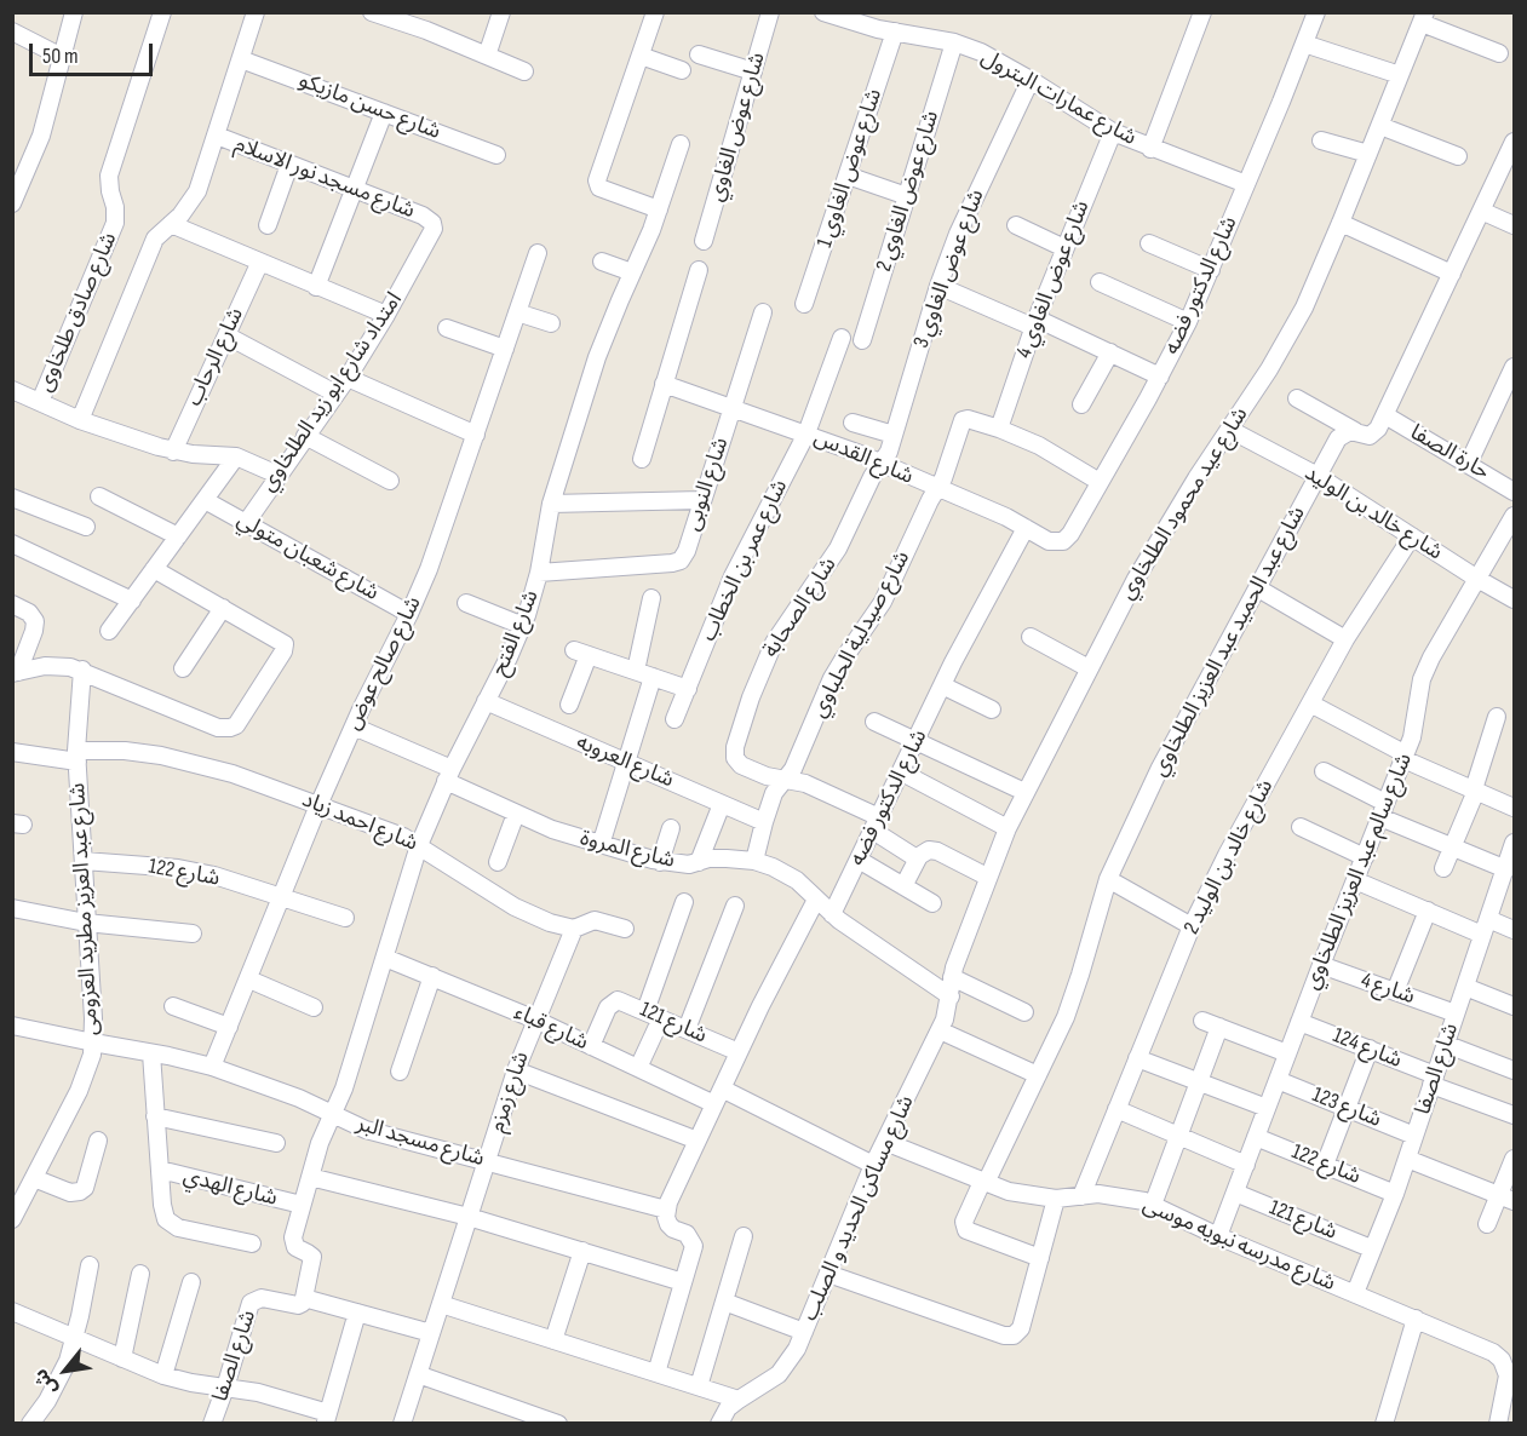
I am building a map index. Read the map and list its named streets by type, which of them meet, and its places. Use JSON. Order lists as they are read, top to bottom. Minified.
{"streets":{"street":["شارع عمارات البترول","شارع حسن مازيكو","شارع عوض الغاوي","شارع عوض الغاوي 1","شارع مسجد نور الاسلام","شارع عوض الغاوي 2","شارع عوض الغاوي 3","شارع عوض الغاوي 4","شارع الدكتور فضه","شارع صادق طلخاوى","شارع الرحاب","امتداد شارع ابو زيد الطلخاوي","حارة الصفا","شارع القدس","شارع النوبى","شارع عيد محمود الطلخاوي","شارع خالد بن الوليد","شارع شعبان متولي","شارع عمر بن الخطاب","شارع الصحابة","شارع الفتح","شارع صيدلية الحلباوي","شارع عبد الحميد عبد العزيز الطلخاوي","شارع صالح عوض","شارع العروبه","شارع احمد زياد","شارع المروة","شارع خالد بن الوليد 2","شارع سالم عبد العزيز الطلخاوي","شارع 122","شارع عبد العزيز مطريد العزومى","شارع 4","شارع 121","شارع قباء","شارع 124","شارع الصفا","شارع زمزم","شارع 123","شارع مسجد البر","شارع الهدي","شارع مساكن الحديد و الصلب","شارع مدرسه نبويه موسى"]},"crossings":[["شارع عمارات البترول","شارع عوض الغاوي 1"],["شارع عمارات البترول","شارع عوض الغاوي 2"],["شارع عمارات البترول","شارع عوض الغاوي 3"],["شارع عمارات البترول","شارع عوض الغاوي 4"],["شارع عمارات البترول","شارع الدكتور فضه"],["شارع مسجد نور الاسلام","امتداد شارع ابو زيد الطلخاوي"],["شارع عوض الغاوي 3","شارع القدس"],["شارع عوض الغاوي 3","شارع الصحابة"],["شارع عوض الغاوي 4","شارع صيدلية الحلباوي"],["شارع الدكتور فضه","شارع القدس"],["شارع الدكتور فضه","شارع المروة"],["امتداد شارع ابو زيد الطلخاوي","شارع شعبان متولي"],["حارة الصفا","شارع عبد الحميد عبد العزيز الطلخاوي"],["شارع القدس","شارع النوبى"],["شارع القدس","شارع عمر بن الخطاب"],["شارع القدس","شارع الصحابة"],["شارع القدس","شارع صيدلية الحلباوي"],["شارع النوبى","شارع الفتح"],["شارع عيد محمود الطلخاوي","شارع خالد بن الوليد"],["شارع عيد محمود الطلخاوي","شارع المروة"],["شارع عيد محمود الطلخاوي","شارع مساكن الحديد و الصلب"],["شارع خالد بن الوليد","شارع عبد الحميد عبد العزيز الطلخاوي"],["شارع خالد بن الوليد","شارع خالد بن الوليد 2"],["شارع خالد بن الوليد","شارع سالم عبد العزيز الطلخاوي"],["شارع شعبان متولي","شارع صالح عوض"],["شارع الصحابة","شارع صيدلية الحلباوي"],["شارع الفتح","شارع العروبه"],["شارع الفتح","شارع احمد زياد"],["شارع الفتح","شارع المروة"],["شارع الفتح","شارع قباء"],["شارع الفتح","شارع الصفا"],["شارع الفتح","شارع مسجد البر"],["شارع الفتح","شارع الهدي"],["شارع صيدلية الحلباوي","شارع العروبه"],["شارع صيدلية الحلباوي","شارع المروة"],["شارع عبد الحميد عبد العزيز الطلخاوي","شارع مدرسه نبويه موسى"],["شارع صالح عوض","شارع احمد زياد"],["شارع صالح عوض","شارع المروة"],["شارع صالح عوض","شارع 122"],["شارع صالح عوض","شارع مسجد البر"],["شارع احمد زياد","شارع عبد العزيز مطريد العزومى"],["شارع احمد زياد","شارع زمزم"],["شارع المروة","شارع مساكن الحديد و الصلب"],["شارع خالد بن الوليد 2","شارع مدرسه نبويه موسى"],["شارع سالم عبد العزيز الطلخاوي","شارع 122"],["شارع سالم عبد العزيز الطلخاوي","شارع 4"],["شارع سالم عبد العزيز الطلخاوي","شارع 121"],["شارع سالم عبد العزيز الطلخاوي","شارع 124"],["شارع سالم عبد العزيز الطلخاوي","شارع 123"],["شارع سالم عبد العزيز الطلخاوي","شارع مدرسه نبويه موسى"],["شارع 122","شارع عبد العزيز مطريد العزومى"],["شارع 122","شارع الصفا"],["شارع عبد العزيز مطريد العزومى","شارع مسجد البر"],["شارع 4","شارع الصفا"],["شارع 121","شارع قباء"],["شارع 121","شارع الصفا"],["شارع قباء","شارع زمزم"],["شارع 124","شارع الصفا"],["شارع الصفا","شارع 123"],["شارع الصفا","شارع مدرسه نبويه موسى"],["شارع زمزم","شارع مسجد البر"],["شارع مساكن الحديد و الصلب","شارع مدرسه نبويه موسى"]],"scale_bar":"50 m","north":"bottom left"}
